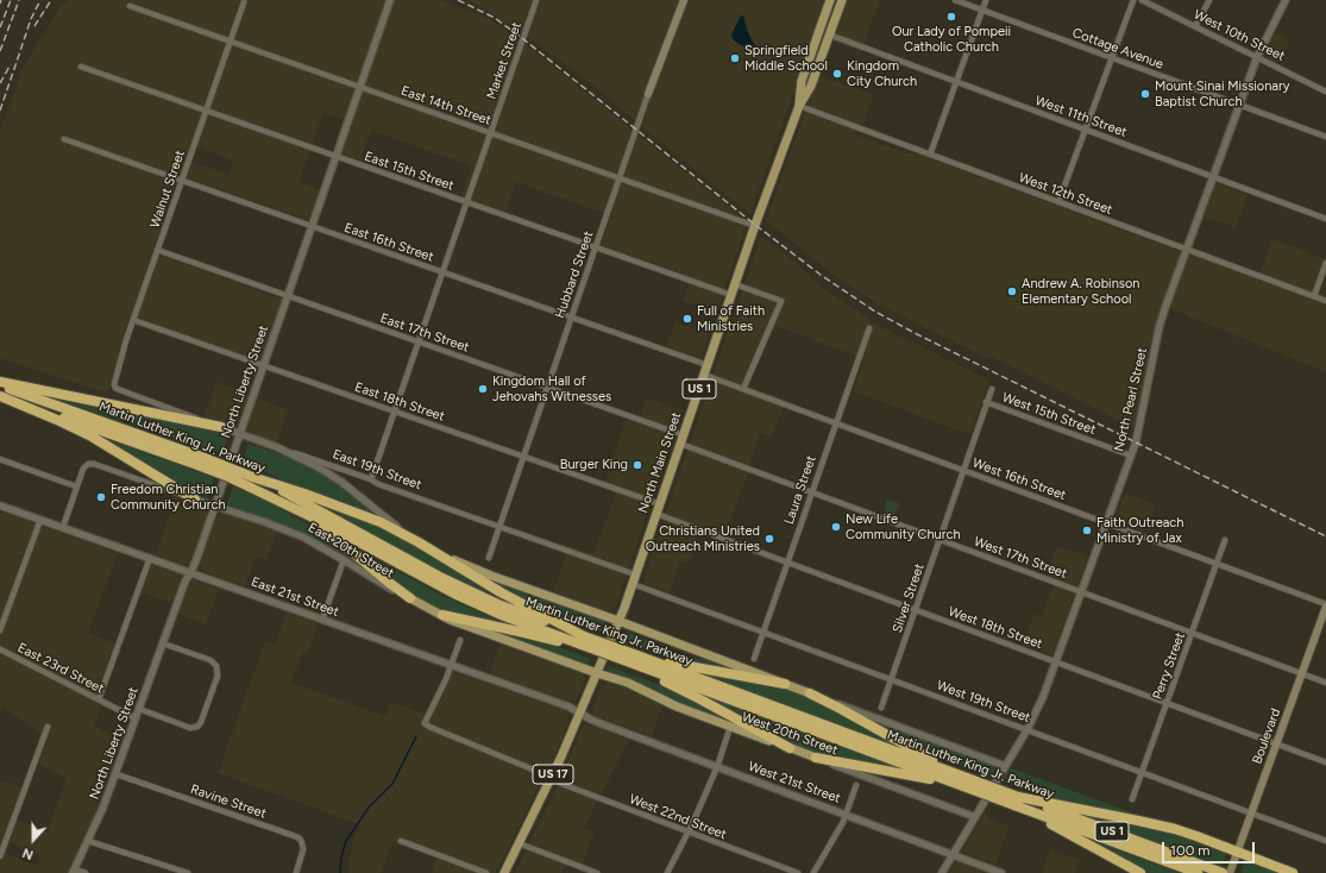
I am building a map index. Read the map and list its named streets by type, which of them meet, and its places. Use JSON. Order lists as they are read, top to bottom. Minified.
{"streets":{"highway":["US 1","Martin Luther King Jr. Parkway"],"main road":["Hubbard Street","North Main Street","East 20th Street","West 20th Street","Boulevard","US 17"],"street":["West 10th Street","Cottage Avenue","Market Street","East 14th Street","West 11th Street","East 15th Street","Walnut Street","West 12th Street","East 16th Street","East 17th Street","North Liberty Street","North Pearl Street","East 18th Street","West 15th Street","East 19th Street","West 16th Street","Laura Street","West 17th Street","East 21st Street","Silver Street","West 18th Street","Perry Street","East 23rd Street","West 19th Street","West 21st Street","Ravine Street","West 22nd Street"]},"crossings":[["West 10th Street","North Pearl Street"],["Cottage Avenue","North Pearl Street"],["Market Street","East 14th Street"],["Market Street","East 15th Street"],["Market Street","East 16th Street"],["Market Street","East 17th Street"],["Market Street","East 18th Street"],["Market Street","East 19th Street"],["East 14th Street","Walnut Street"],["East 14th Street","Hubbard Street"],["East 14th Street","North Liberty Street"],["East 14th Street","North Main Street"],["West 11th Street","North Pearl Street"],["West 11th Street","North Main Street"],["East 15th Street","Walnut Street"],["East 15th Street","Hubbard Street"],["East 15th Street","North Liberty Street"],["East 15th Street","North Main Street"],["Walnut Street","East 16th Street"],["Walnut Street","East 17th Street"],["Walnut Street","East 18th Street"],["Walnut Street","East 19th Street"],["West 12th Street","North Pearl Street"],["West 12th Street","North Main Street"],["East 16th Street","Hubbard Street"],["East 16th Street","North Liberty Street"],["East 16th Street","North Main Street"],["East 16th Street","West 16th Street"],["Hubbard Street","East 17th Street"],["Hubbard Street","East 18th Street"],["Hubbard Street","East 19th Street"],["East 17th Street","North Liberty Street"],["East 17th Street","North Main Street"],["East 17th Street","West 17th Street"],["North Liberty Street","East 18th Street"],["North Liberty Street","East 19th Street"],["North Liberty Street","East 20th Street"],["North Liberty Street","East 21st Street"],["North Liberty Street","East 23rd Street"],["North Liberty Street","Ravine Street"],["US 1","Martin Luther King Jr. Parkway"],["US 1","North Main Street"],["North Pearl Street","West 15th Street"],["North Pearl Street","West 16th Street"],["North Pearl Street","West 17th Street"],["North Pearl Street","West 18th Street"],["North Pearl Street","West 19th Street"],["North Pearl Street","West 20th Street"],["North Pearl Street","West 21st Street"],["East 18th Street","North Main Street"],["West 15th Street","Silver Street"],["North Main Street","East 19th Street"],["North Main Street","West 16th Street"],["North Main Street","East 20th Street"],["North Main Street","West 17th Street"],["North Main Street","East 21st Street"],["North Main Street","West 18th Street"],["North Main Street","West 19th Street"],["North Main Street","West 20th Street"],["North Main Street","West 21st Street"],["North Main Street","West 22nd Street"],["East 19th Street","West 19th Street"],["West 16th Street","Laura Street"],["West 16th Street","Silver Street"],["West 16th Street","Perry Street"],["West 16th Street","Boulevard"],["Laura Street","West 17th Street"],["Laura Street","West 18th Street"],["Laura Street","West 19th Street"],["East 20th Street","West 20th Street"],["West 17th Street","Silver Street"],["West 17th Street","Perry Street"],["West 17th Street","Boulevard"],["East 21st Street","West 21st Street"],["East 21st Street","West 22nd Street"],["Silver Street","West 18th Street"],["Silver Street","West 19th Street"],["West 18th Street","Perry Street"],["West 18th Street","Boulevard"],["Perry Street","West 19th Street"],["West 19th Street","Boulevard"]],"places":["Our Lady of Pompeii Catholic Church","Springfield Middle School","Kingdom City Church","Mount Sinai Missionary Baptist Church","Andrew A. Robinson Elementary School","Full of Faith Ministries","Kingdom Hall of Jehovahs Witnesses","Burger King","Freedom Christian Community Church","New Life Community Church","Faith Outreach Ministry of Jax","Christians United Outreach Ministries"],"scale_bar":"100 m","north":"bottom"}
